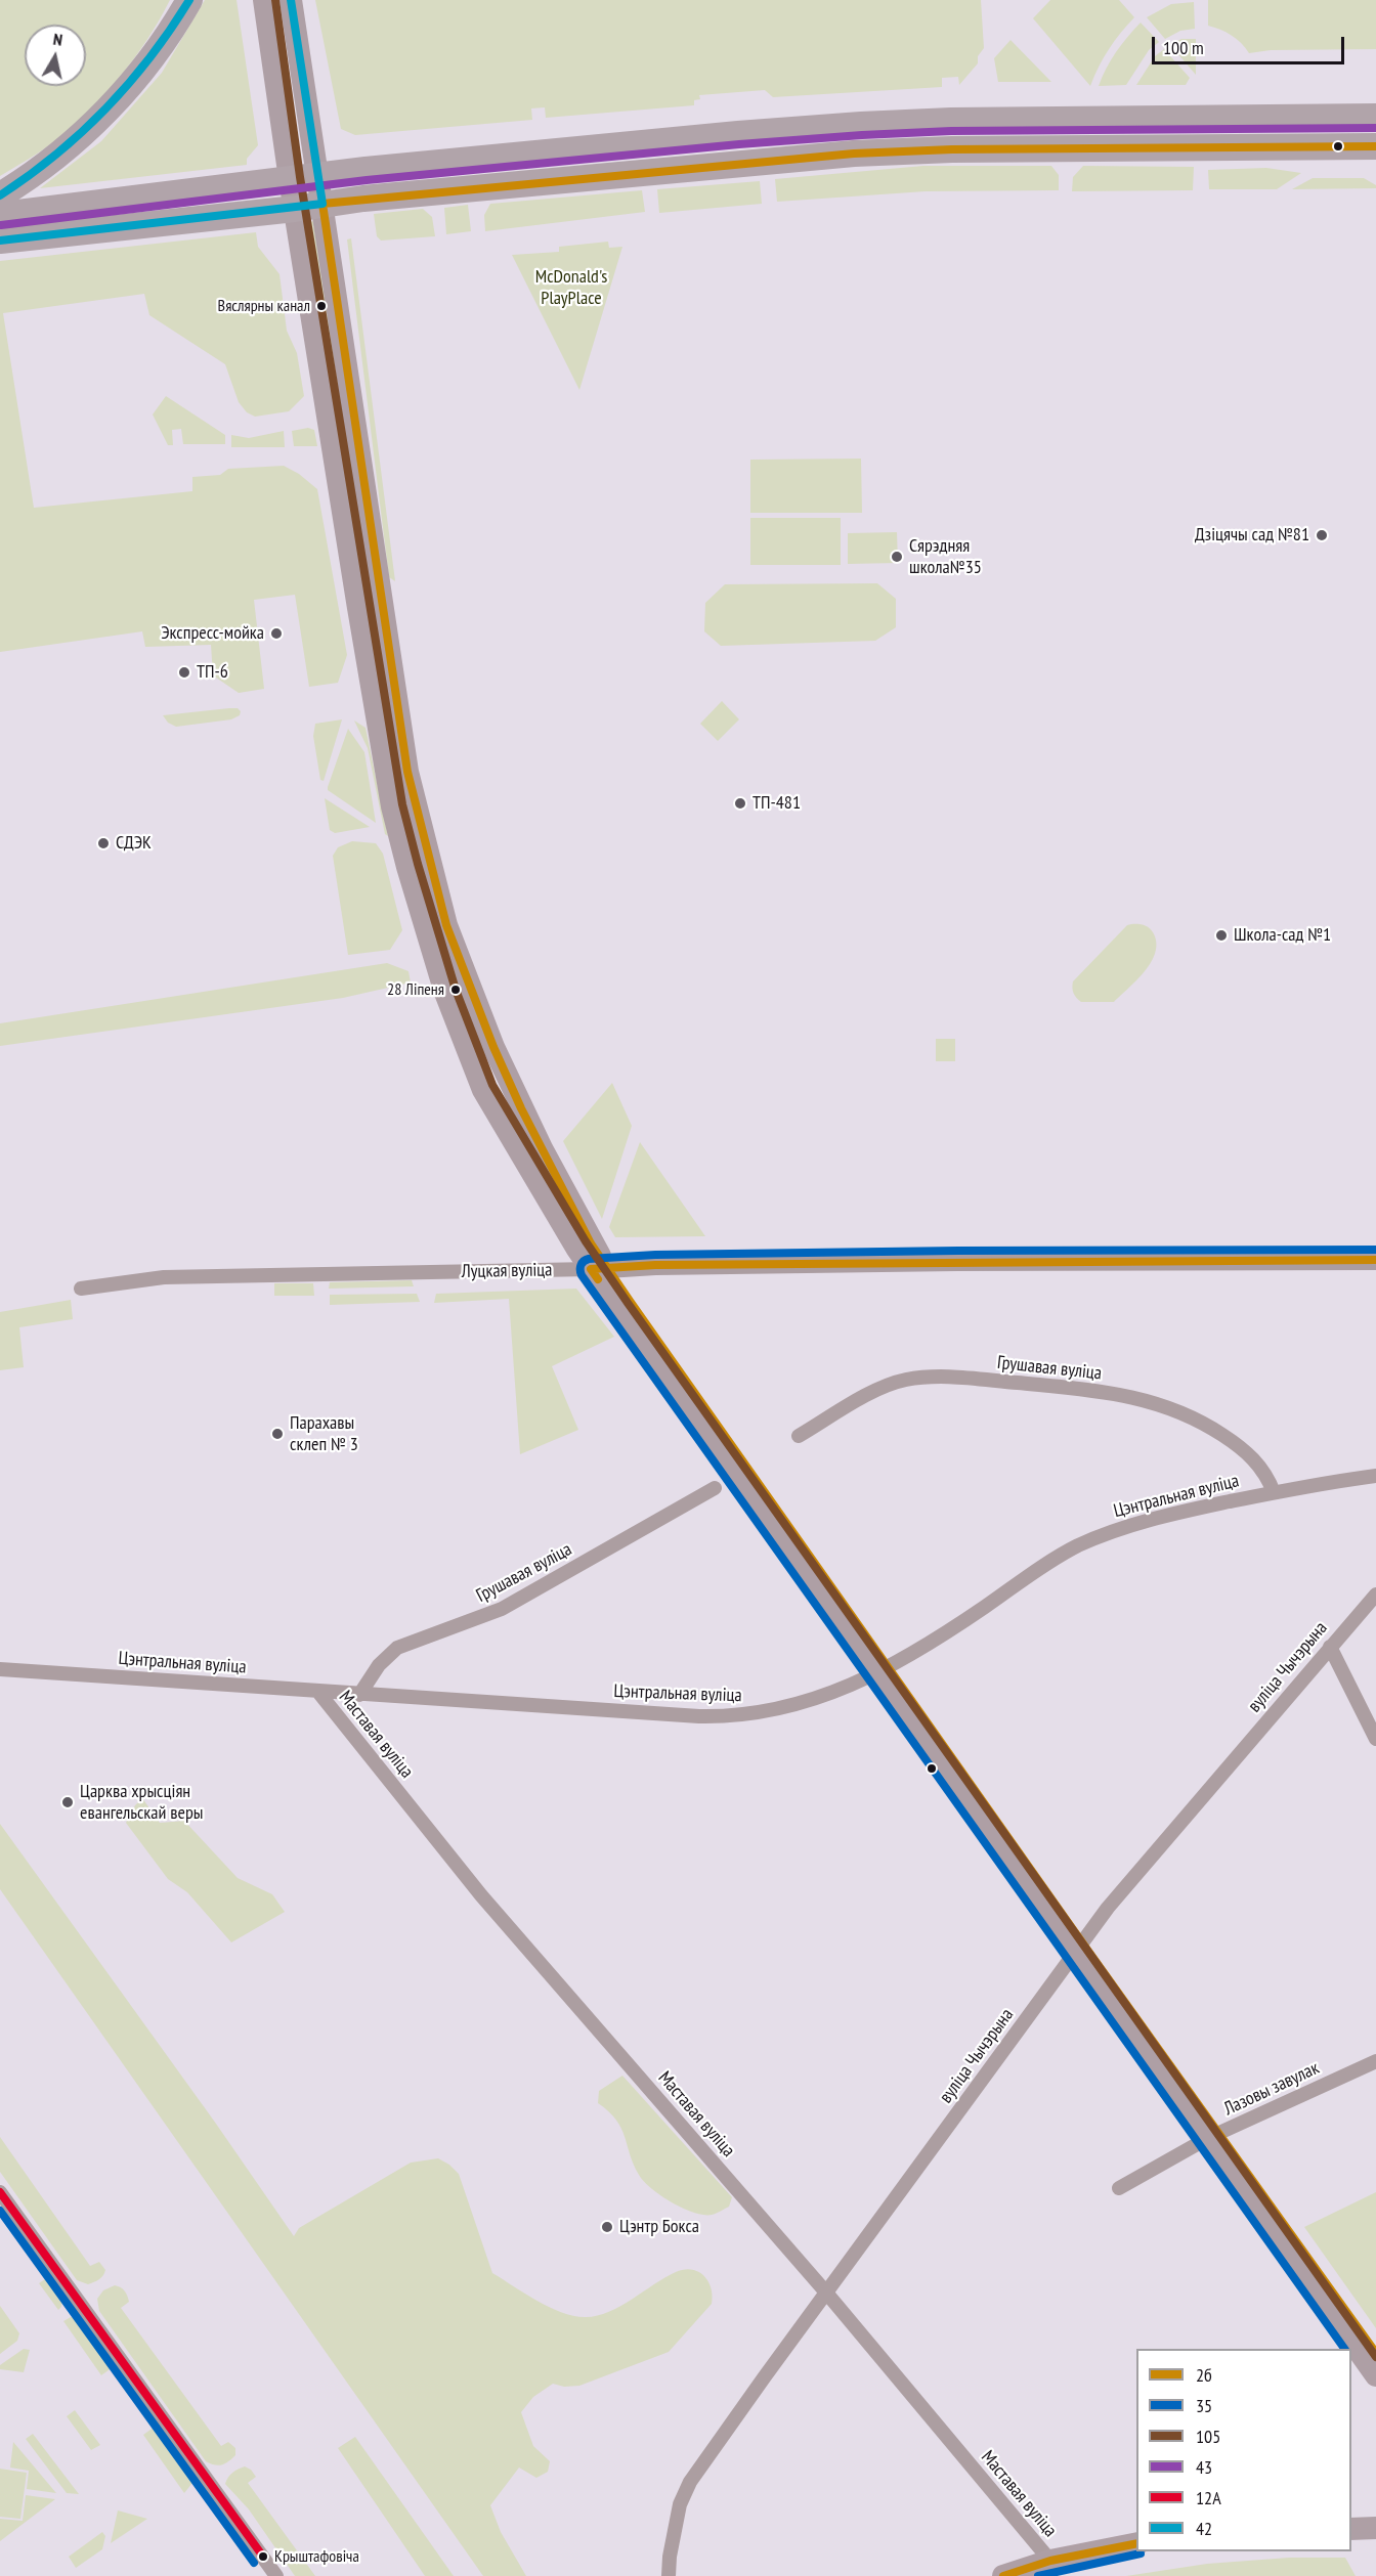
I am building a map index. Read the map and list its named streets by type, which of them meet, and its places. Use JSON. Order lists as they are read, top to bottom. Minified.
{"streets":{"main road":["Луцкая вуліца"],"street":["Грушавая вуліца","Цэнтральная вуліца","вуліца Чычэрына","Маставая вуліца","Лазовы завулак"]},"crossings":[["Грушавая вуліца","Цэнтральная вуліца"],["Цэнтральная вуліца","Маставая вуліца"],["вуліца Чычэрына","Маставая вуліца"]],"parks":["McDonald's PlayPlace"],"places":["Вяслярны канал","Дзіцячы сад №81","Сярэдняя школа№35","Экспресс-мойка","ТП-6","ТП-481","СДЭК","Школа-сад №1","28 Ліпеня","Парахавы склеп № 3","Царква хрысціян евангельскай веры","Цэнтр Бокса","Крыштафовіча"],"lines":["transit line 105","transit line 42","transit line 43","transit line 2б","transit line 35","transit line 12А"],"legend":["2б","35","105","43","12А","42"],"scale_bar":"100 m","north":"top"}
